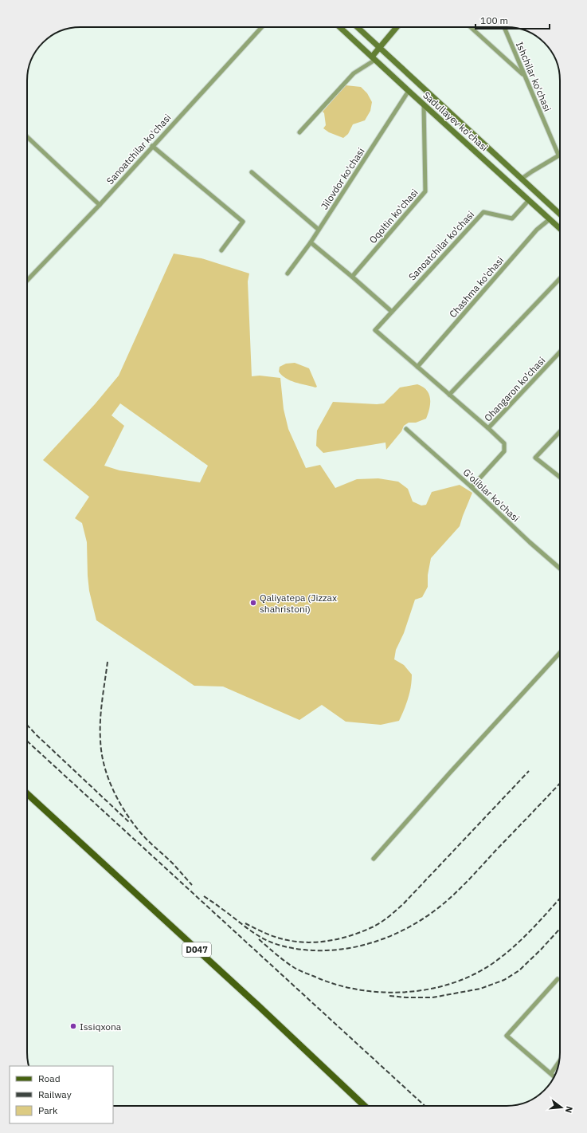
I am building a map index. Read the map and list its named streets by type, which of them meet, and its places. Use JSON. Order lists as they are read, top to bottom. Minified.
{"streets":{"main road":["Sadullayev ko'chasi","D047"],"street":["Ishchilar ko'chasi","Sanoatchilar ko'chasi","Jilovdor ko'chasi","Oqoltin ko'chasi","Chashma ko'chasi","Ohangaron ko'chasi","G'oliblar ko'chasi"]},"crossings":[["Sadullayev ko'chasi","Sanoatchilar ko'chasi"],["Sadullayev ko'chasi","Jilovdor ko'chasi"],["Sadullayev ko'chasi","Oqoltin ko'chasi"],["Sadullayev ko'chasi","Chashma ko'chasi"],["Sanoatchilar ko'chasi","Chashma ko'chasi"]],"places":["Qaliyatepa (Jizzax shahristoni)","Issiqxona"],"legend":["Road","Railway","Park"],"scale_bar":"100 m","north":"right"}
